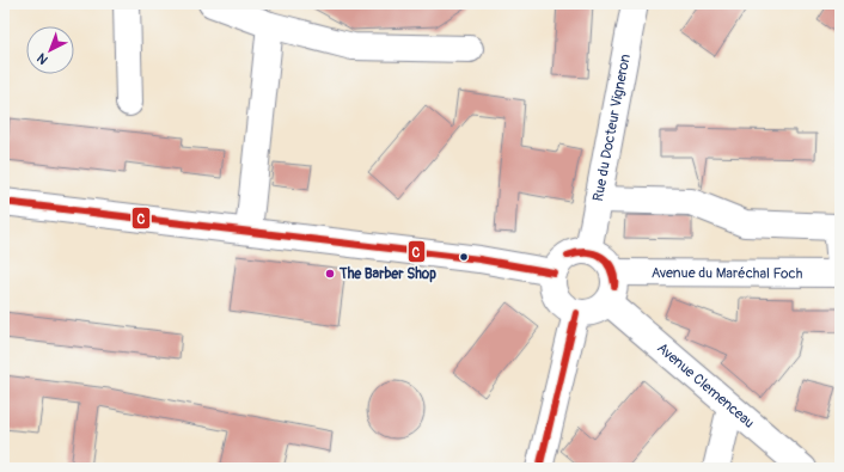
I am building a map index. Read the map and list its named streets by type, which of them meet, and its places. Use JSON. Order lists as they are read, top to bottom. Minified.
{"streets":{"street":["Rue du Docteur Vigneron","Avenue du Maréchal Foch","Avenue Clemenceau"]},"crossings":[["Rue du Docteur Vigneron","Avenue du Maréchal Foch"],["Rue du Docteur Vigneron","Avenue Clemenceau"],["Avenue du Maréchal Foch","Avenue Clemenceau"]],"places":["The Barber Shop"],"lines":["transit line C"],"north":"bottom left"}
